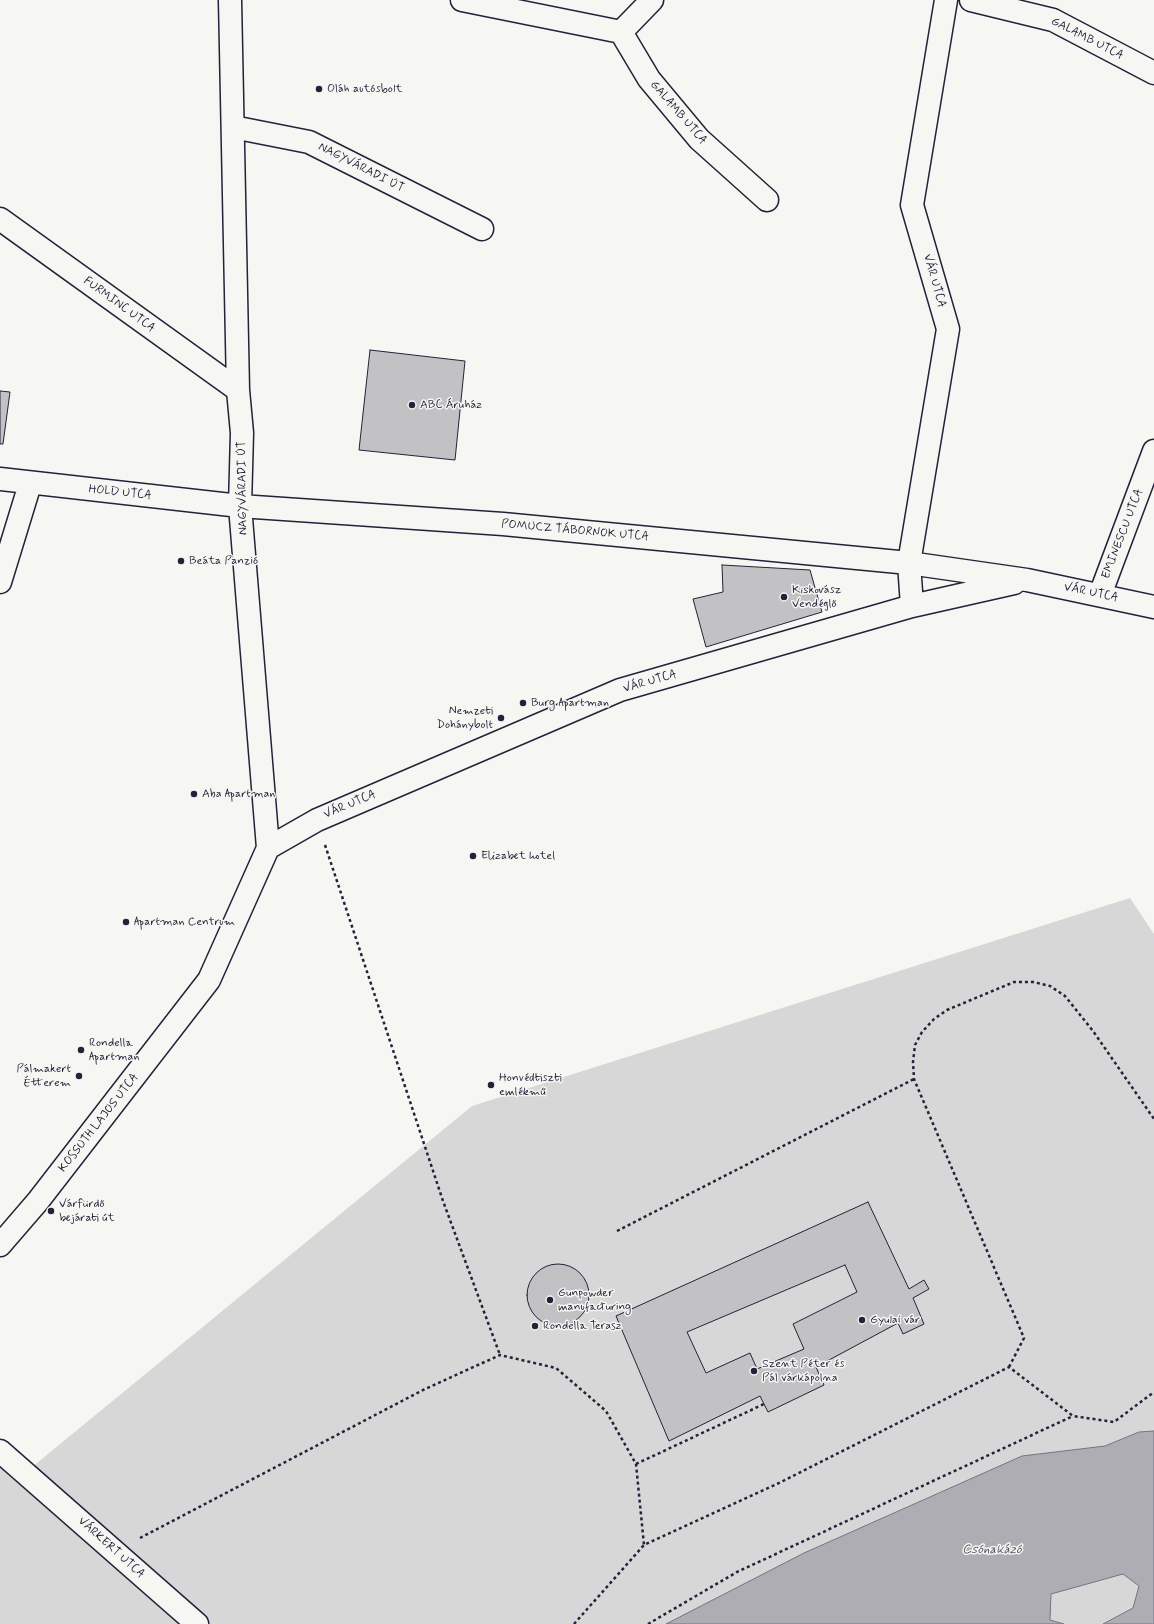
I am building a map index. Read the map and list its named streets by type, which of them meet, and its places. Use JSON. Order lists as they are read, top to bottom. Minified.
{"streets":{"street":["GALAMB UTCA","NAGYVÁRADI ÚT","VÁR UTCA","FURMINC UTCA","HOLD UTCA","POMUCZ TÁBORNOK UTCA","EMINESCU UTCA","KOSSUTH LAJOS UTCA","VÁRKERT UTCA"]},"crossings":[["NAGYVÁRADI ÚT","VÁR UTCA"],["NAGYVÁRADI ÚT","FURMINC UTCA"],["NAGYVÁRADI ÚT","HOLD UTCA"],["NAGYVÁRADI ÚT","POMUCZ TÁBORNOK UTCA"],["NAGYVÁRADI ÚT","KOSSUTH LAJOS UTCA"],["VÁR UTCA","POMUCZ TÁBORNOK UTCA"],["VÁR UTCA","EMINESCU UTCA"],["VÁR UTCA","KOSSUTH LAJOS UTCA"],["HOLD UTCA","POMUCZ TÁBORNOK UTCA"]],"water":["Csónakázó"],"places":["Oláh autósbolt","ABC Áruház","Beáta Panzió","Kiskovász Vendéglő","Burg Apartman","Nemzeti Dohánybolt","Aba Apartman","Elizabet hotel","Apartman Centrum","Rondella Apartman","Pálmakert Étterem","Honvédtiszti emlékmű","Várfürdő bejárati út","Gunpowder manufacturing","Gyulai vár","Rondella Terasz","Szent Péter és Pál várkápolna"]}
